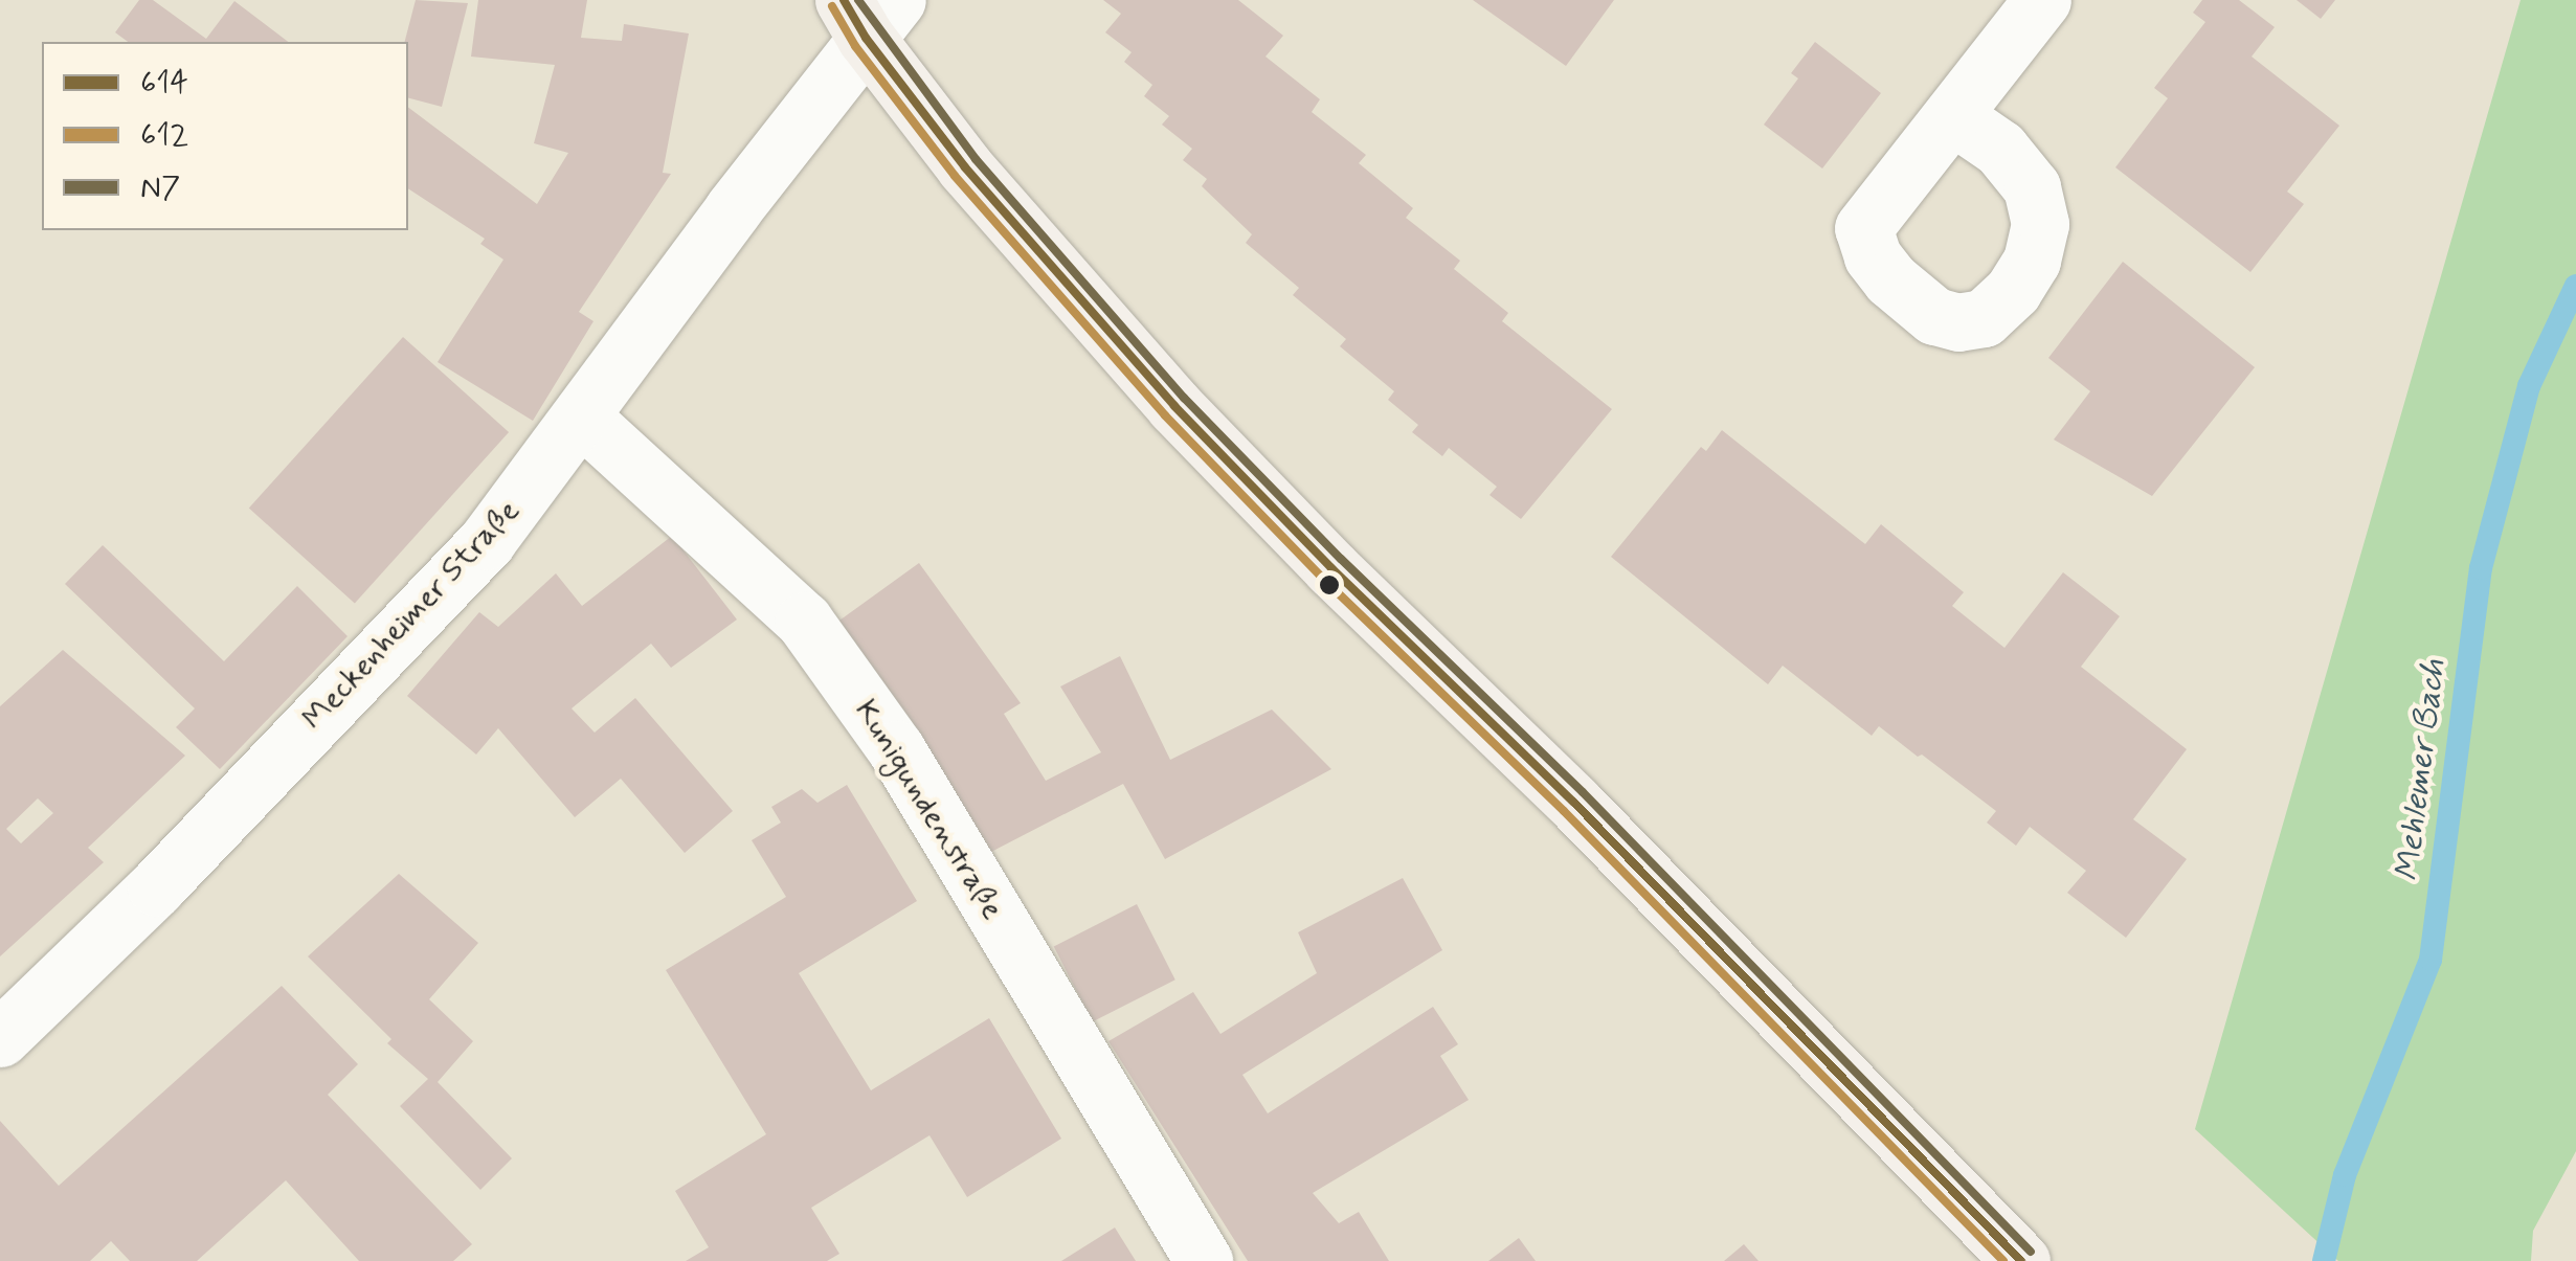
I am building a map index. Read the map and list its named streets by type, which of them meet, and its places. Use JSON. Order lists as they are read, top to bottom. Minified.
{"streets":{"street":["Meckenheimer Straße","Kunigundenstraße"]},"crossings":[["Meckenheimer Straße","Kunigundenstraße"]],"water":["Mehlemer Bach"],"lines":["transit line 614","transit line N7","transit line 612"],"legend":["614","612","N7"]}
